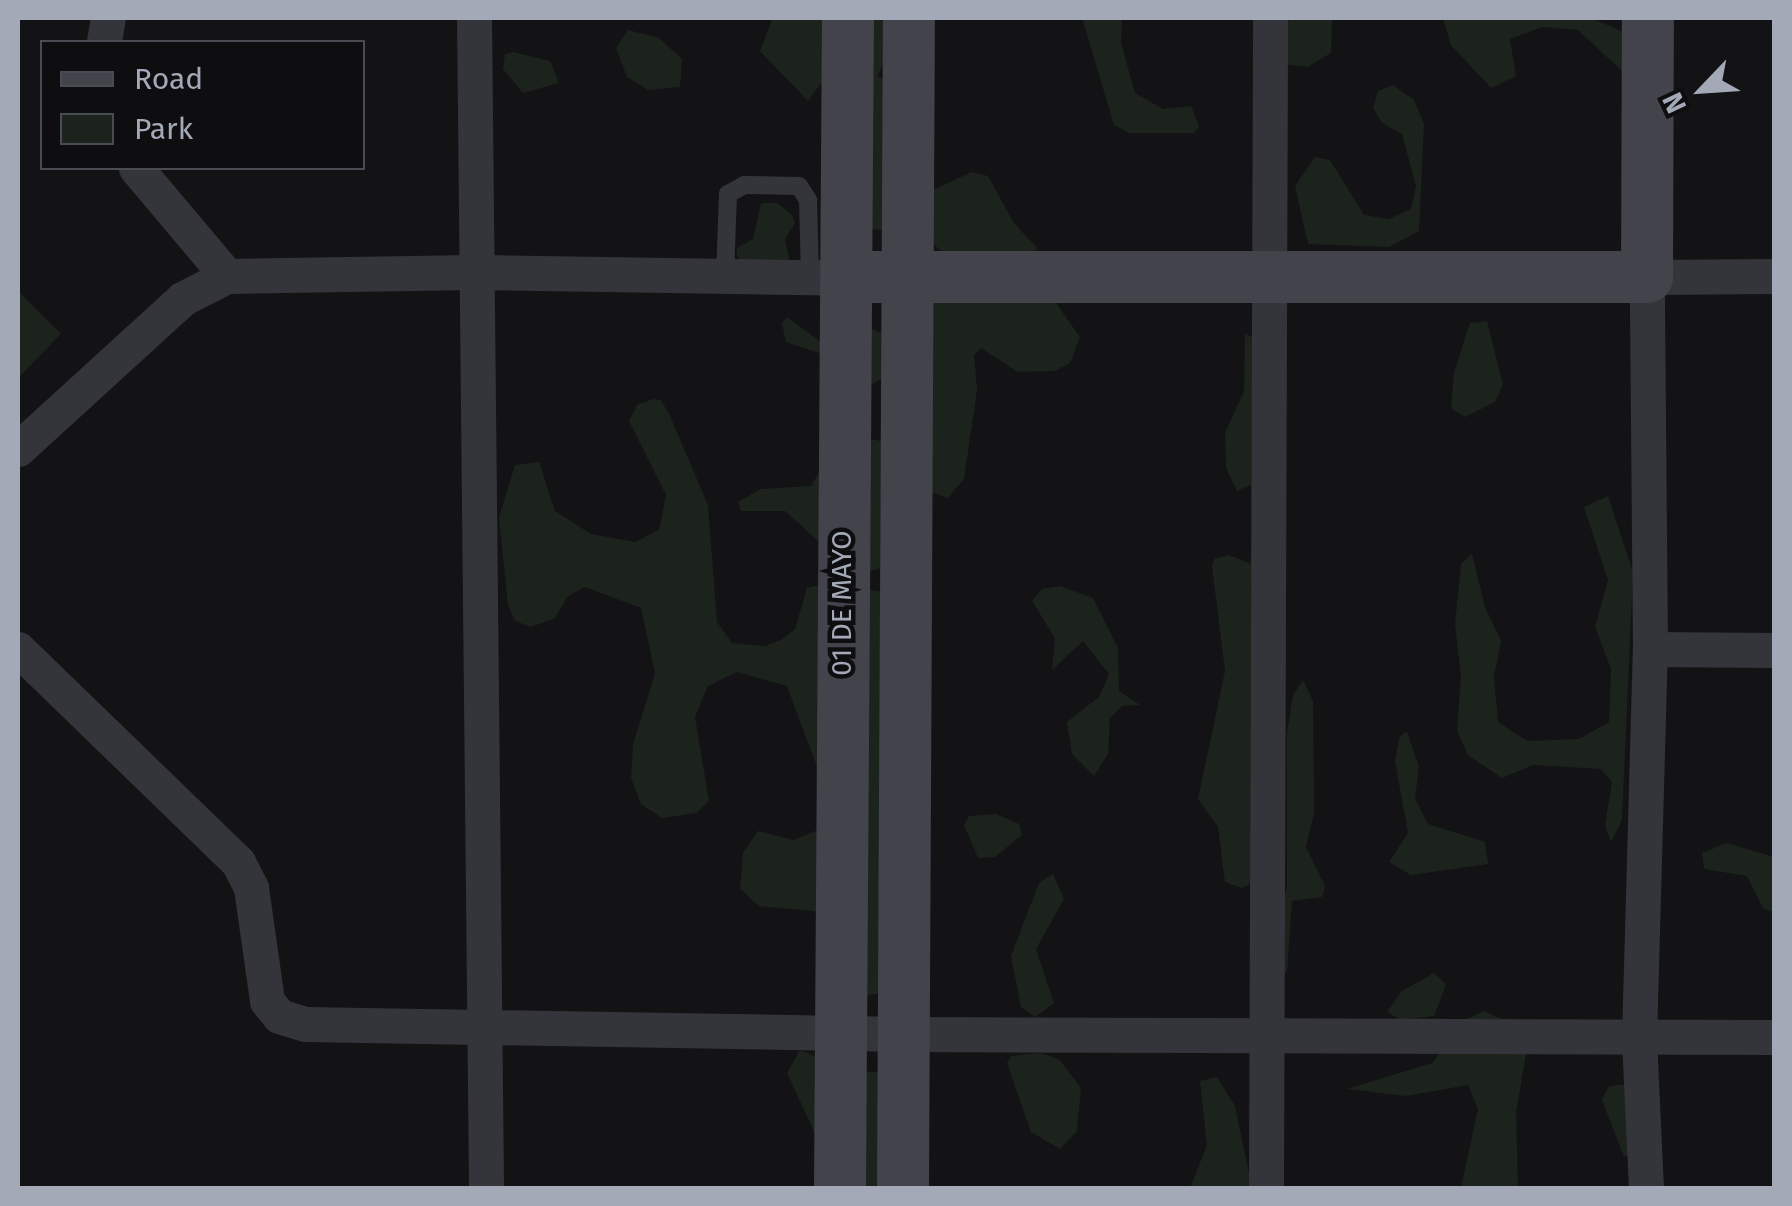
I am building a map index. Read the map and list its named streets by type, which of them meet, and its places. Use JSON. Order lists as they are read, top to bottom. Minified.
{"streets":{"street":["01 DE MAYO"]},"legend":["Road","Park"],"north":"bottom left"}
